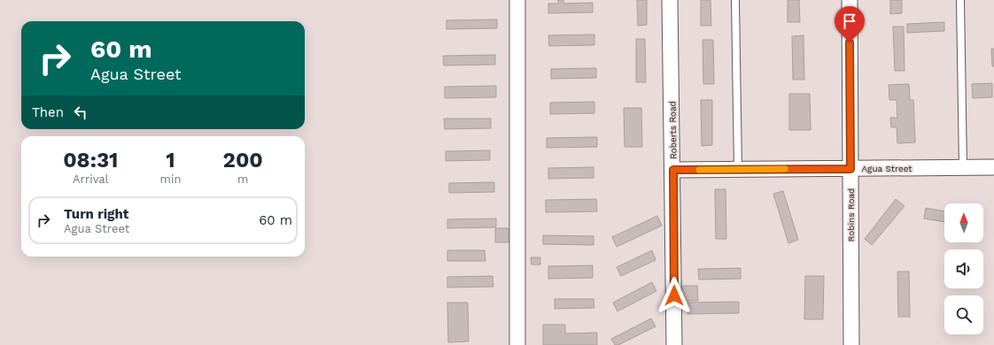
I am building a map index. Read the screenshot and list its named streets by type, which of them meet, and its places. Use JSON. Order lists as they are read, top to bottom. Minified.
{"streets":{"street":["Roberts Road","Agua Street","Robins Road"]},"crossings":[["Roberts Road","Agua Street"],["Agua Street","Robins Road"]],"north":"top","page":{"turn":["60 m","Agua Street"],"then":"Then","eta":["08:31","Arrival","1","min","200","m"],"list":[{"name":"Turn right","note":"Agua Street","value":"60 m"}]}}
